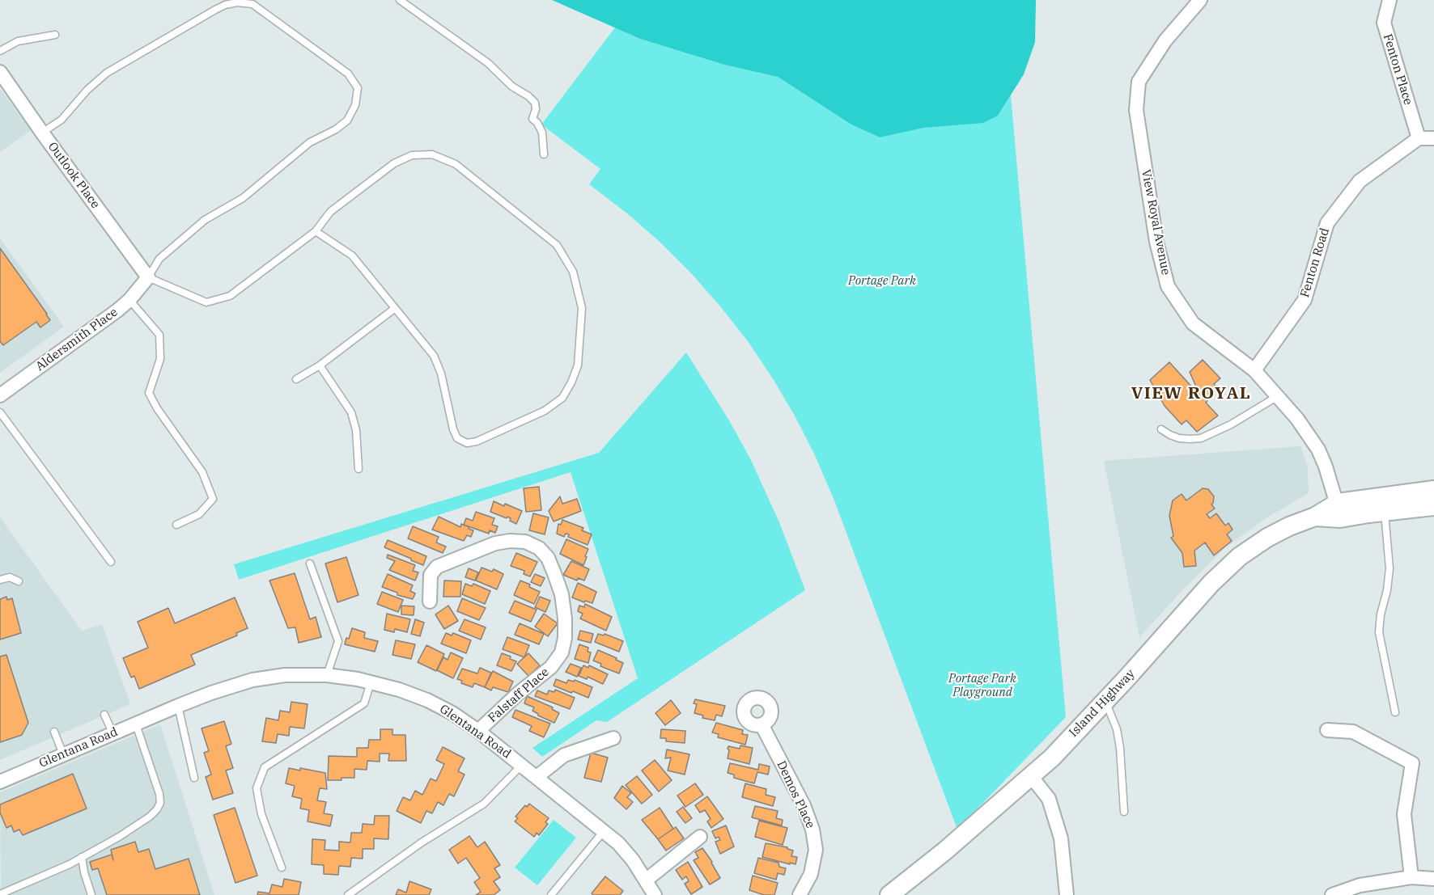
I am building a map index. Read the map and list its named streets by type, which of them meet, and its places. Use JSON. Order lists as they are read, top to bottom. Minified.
{"streets":{"main road":["Island Highway"],"street":["Fenton Place","Outlook Place","View Royal Avenue","Fenton Road","Aldersmith Place","Falstaff Place","Glentana Road","Demos Place"]},"crossings":[["Fenton Place","Fenton Road"],["Outlook Place","Aldersmith Place"],["View Royal Avenue","Fenton Road"],["View Royal Avenue","Island Highway"],["Falstaff Place","Glentana Road"]],"districts":["VIEW ROYAL"],"parks":["Portage Park","Portage Park Playground"]}
